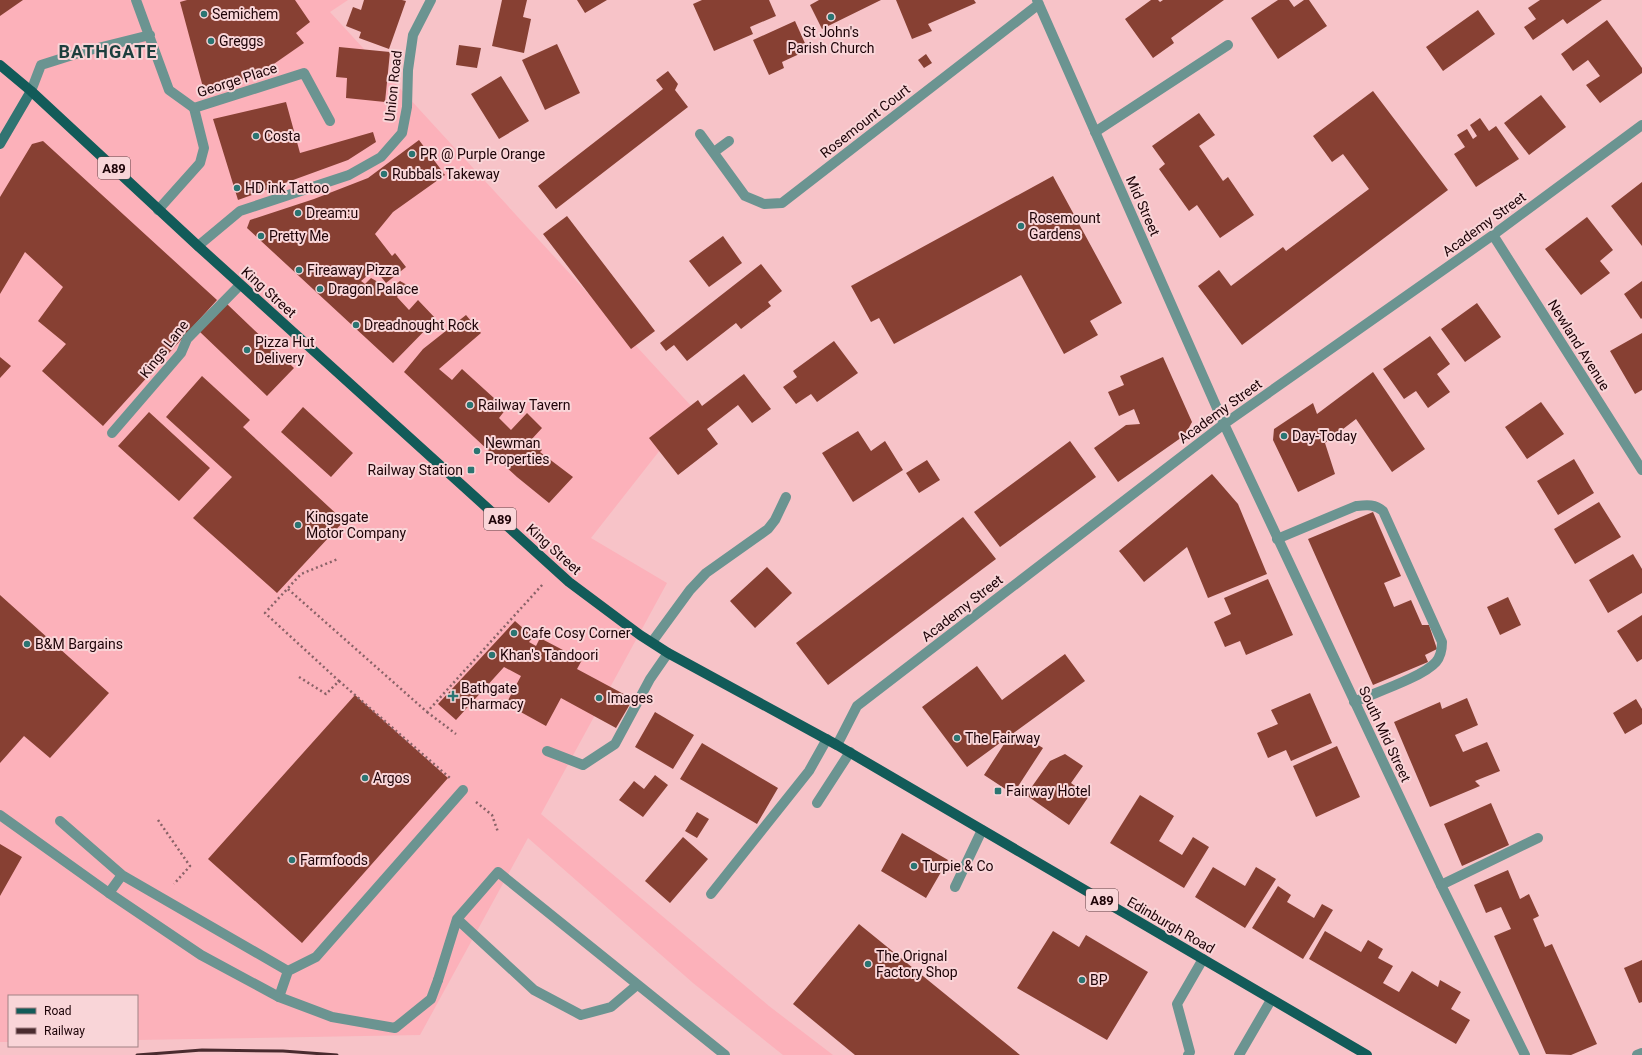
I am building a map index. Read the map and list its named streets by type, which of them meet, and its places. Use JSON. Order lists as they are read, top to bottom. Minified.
{"streets":{"main road":["A89","King Street","Edinburgh Road"],"street":["George Place","Union Road","Rosemount Court","Mid Street","Academy Street","Newland Avenue","Kings Lane","South Mid Street"]},"crossings":[["George Place","A89"],["Union Road","A89"],["Union Road","King Street"],["Rosemount Court","Mid Street"],["A89","King Street"],["Mid Street","Academy Street"],["Mid Street","South Mid Street"],["Academy Street","King Street"],["Academy Street","Newland Avenue"],["Academy Street","South Mid Street"],["Academy Street","Edinburgh Road"],["King Street","Kings Lane"],["King Street","Edinburgh Road"]],"districts":["BATHGATE"],"places":{"other":["Semichem","St John's Parish Church","Greggs","Costa","PR @ Purple Orange","Rubbals Takeway","HD ink Tattoo","Dream:u","Rosemount Gardens","Pretty Me","Fireaway Pizza","Dragon Palace","Dreadnought Rock","Pizza Hut Delivery","Railway Tavern","Day-Today","Newman Properties","Kingsgate Motor Company","Cafe Cosy Corner","B&M Bargains","Khan's Tandoori","Images","The Fairway","Argos","Farmfoods","Turpie & Co","The Orignal Factory Shop","BP"],"transit":["Railway Station","Fairway Hotel"],"health":["Bathgate Pharmacy"]},"legend":["Road","Railway"]}
